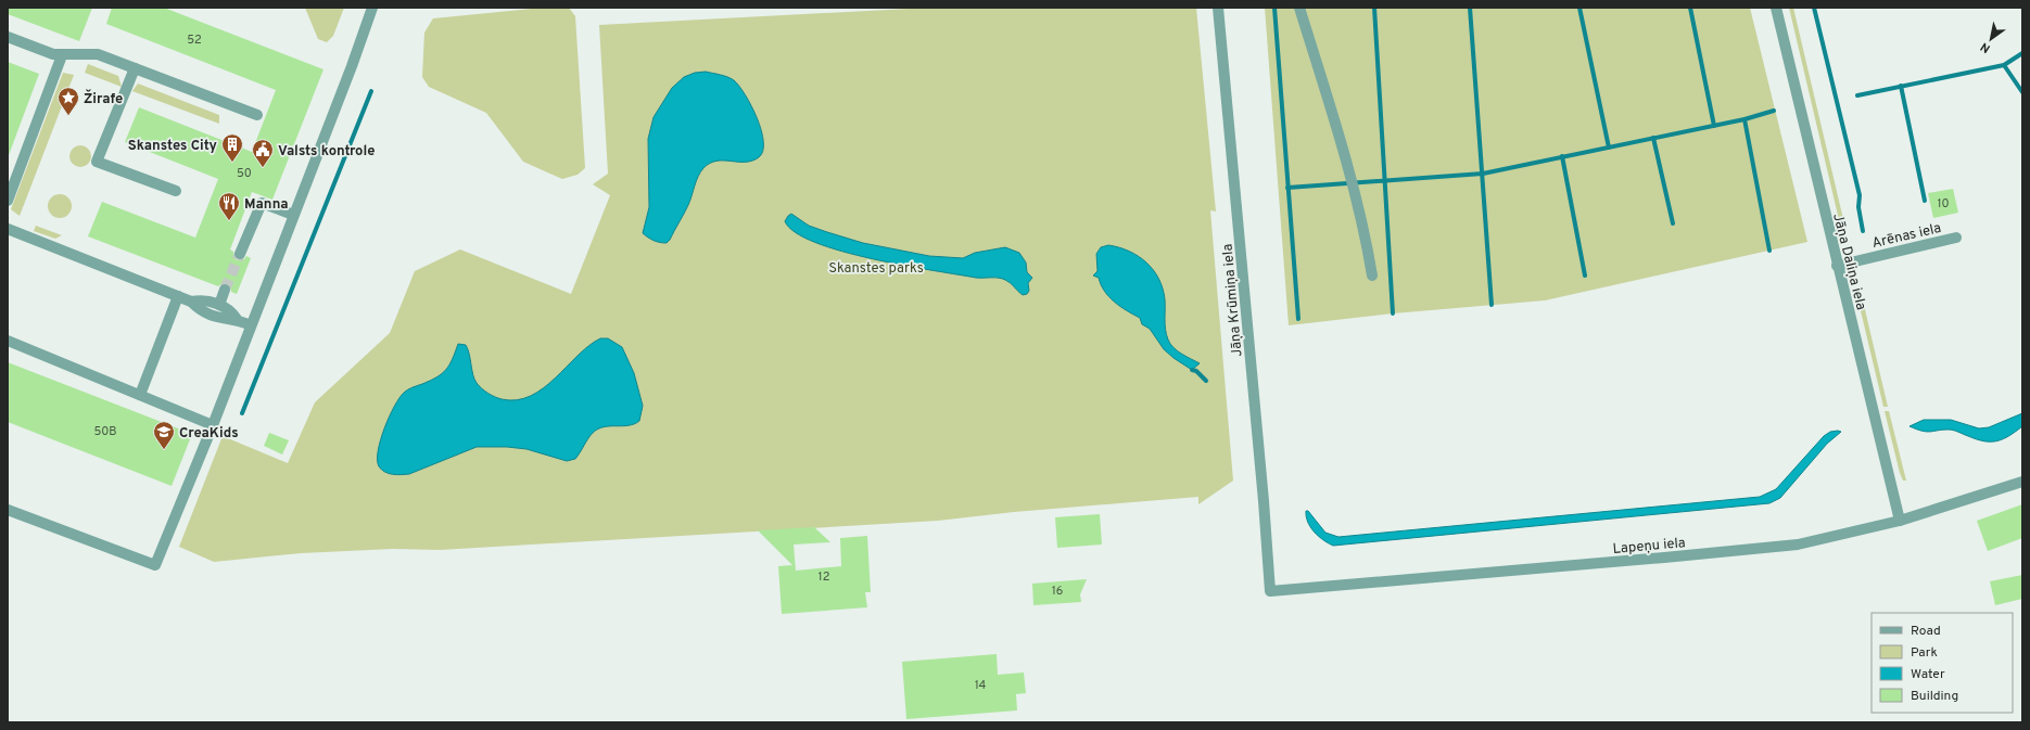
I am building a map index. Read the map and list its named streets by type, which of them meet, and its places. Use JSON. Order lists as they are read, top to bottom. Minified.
{"streets":{"street":["Arēnas iela","Jāņa Daliņa iela","Jāņa Krūmiņa iela","Lapeņu iela"]},"crossings":[["Arēnas iela","Jāņa Daliņa iela"],["Jāņa Daliņa iela","Lapeņu iela"],["Jāņa Krūmiņa iela","Lapeņu iela"]],"parks":["Skanstes parks"],"places":{"place":["Žirafe"],"building":["Skanstes City"],"public building":["Valsts kontrole"],"restaurant":["Manna"],"school or university":["CreaKids"]},"house_numbers":["52","50","10","50B","12","16","14"],"legend":["Road","Park","Water","Building"],"north":"bottom left"}
